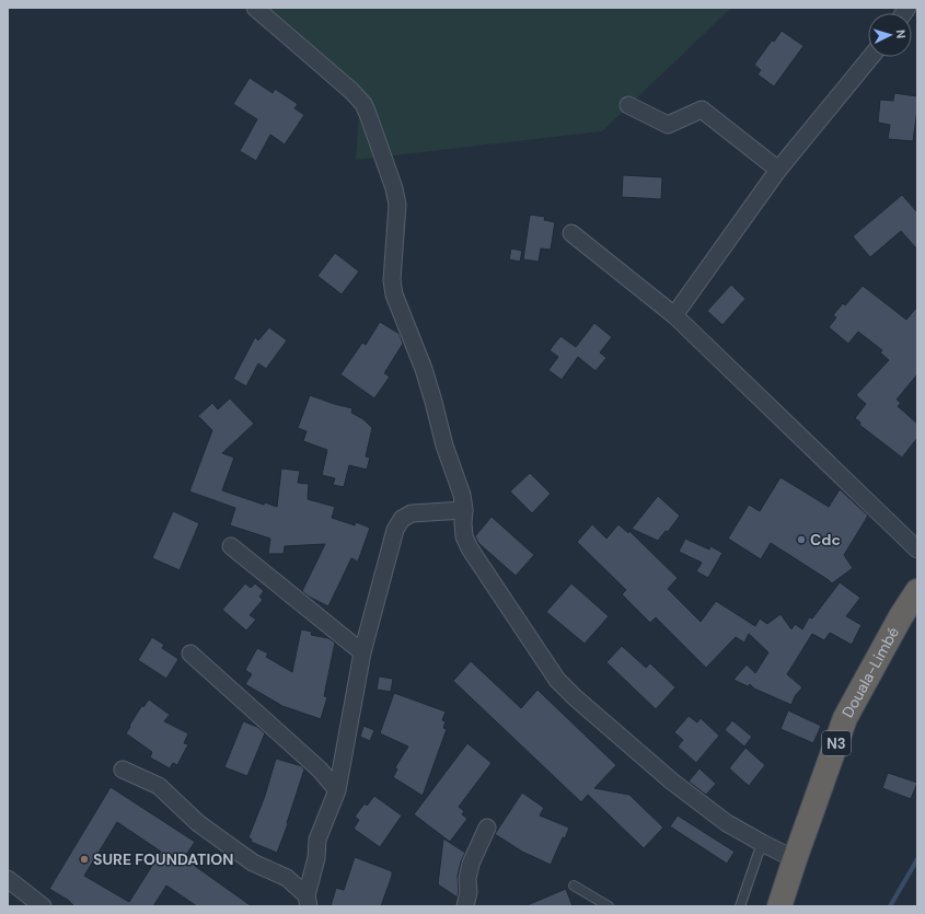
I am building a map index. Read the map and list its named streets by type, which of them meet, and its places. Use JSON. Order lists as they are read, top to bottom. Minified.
{"streets":{"highway":["Douala-Limbé","N3"]},"places":["Cdc","SURE FOUNDATION"],"north":"right"}
